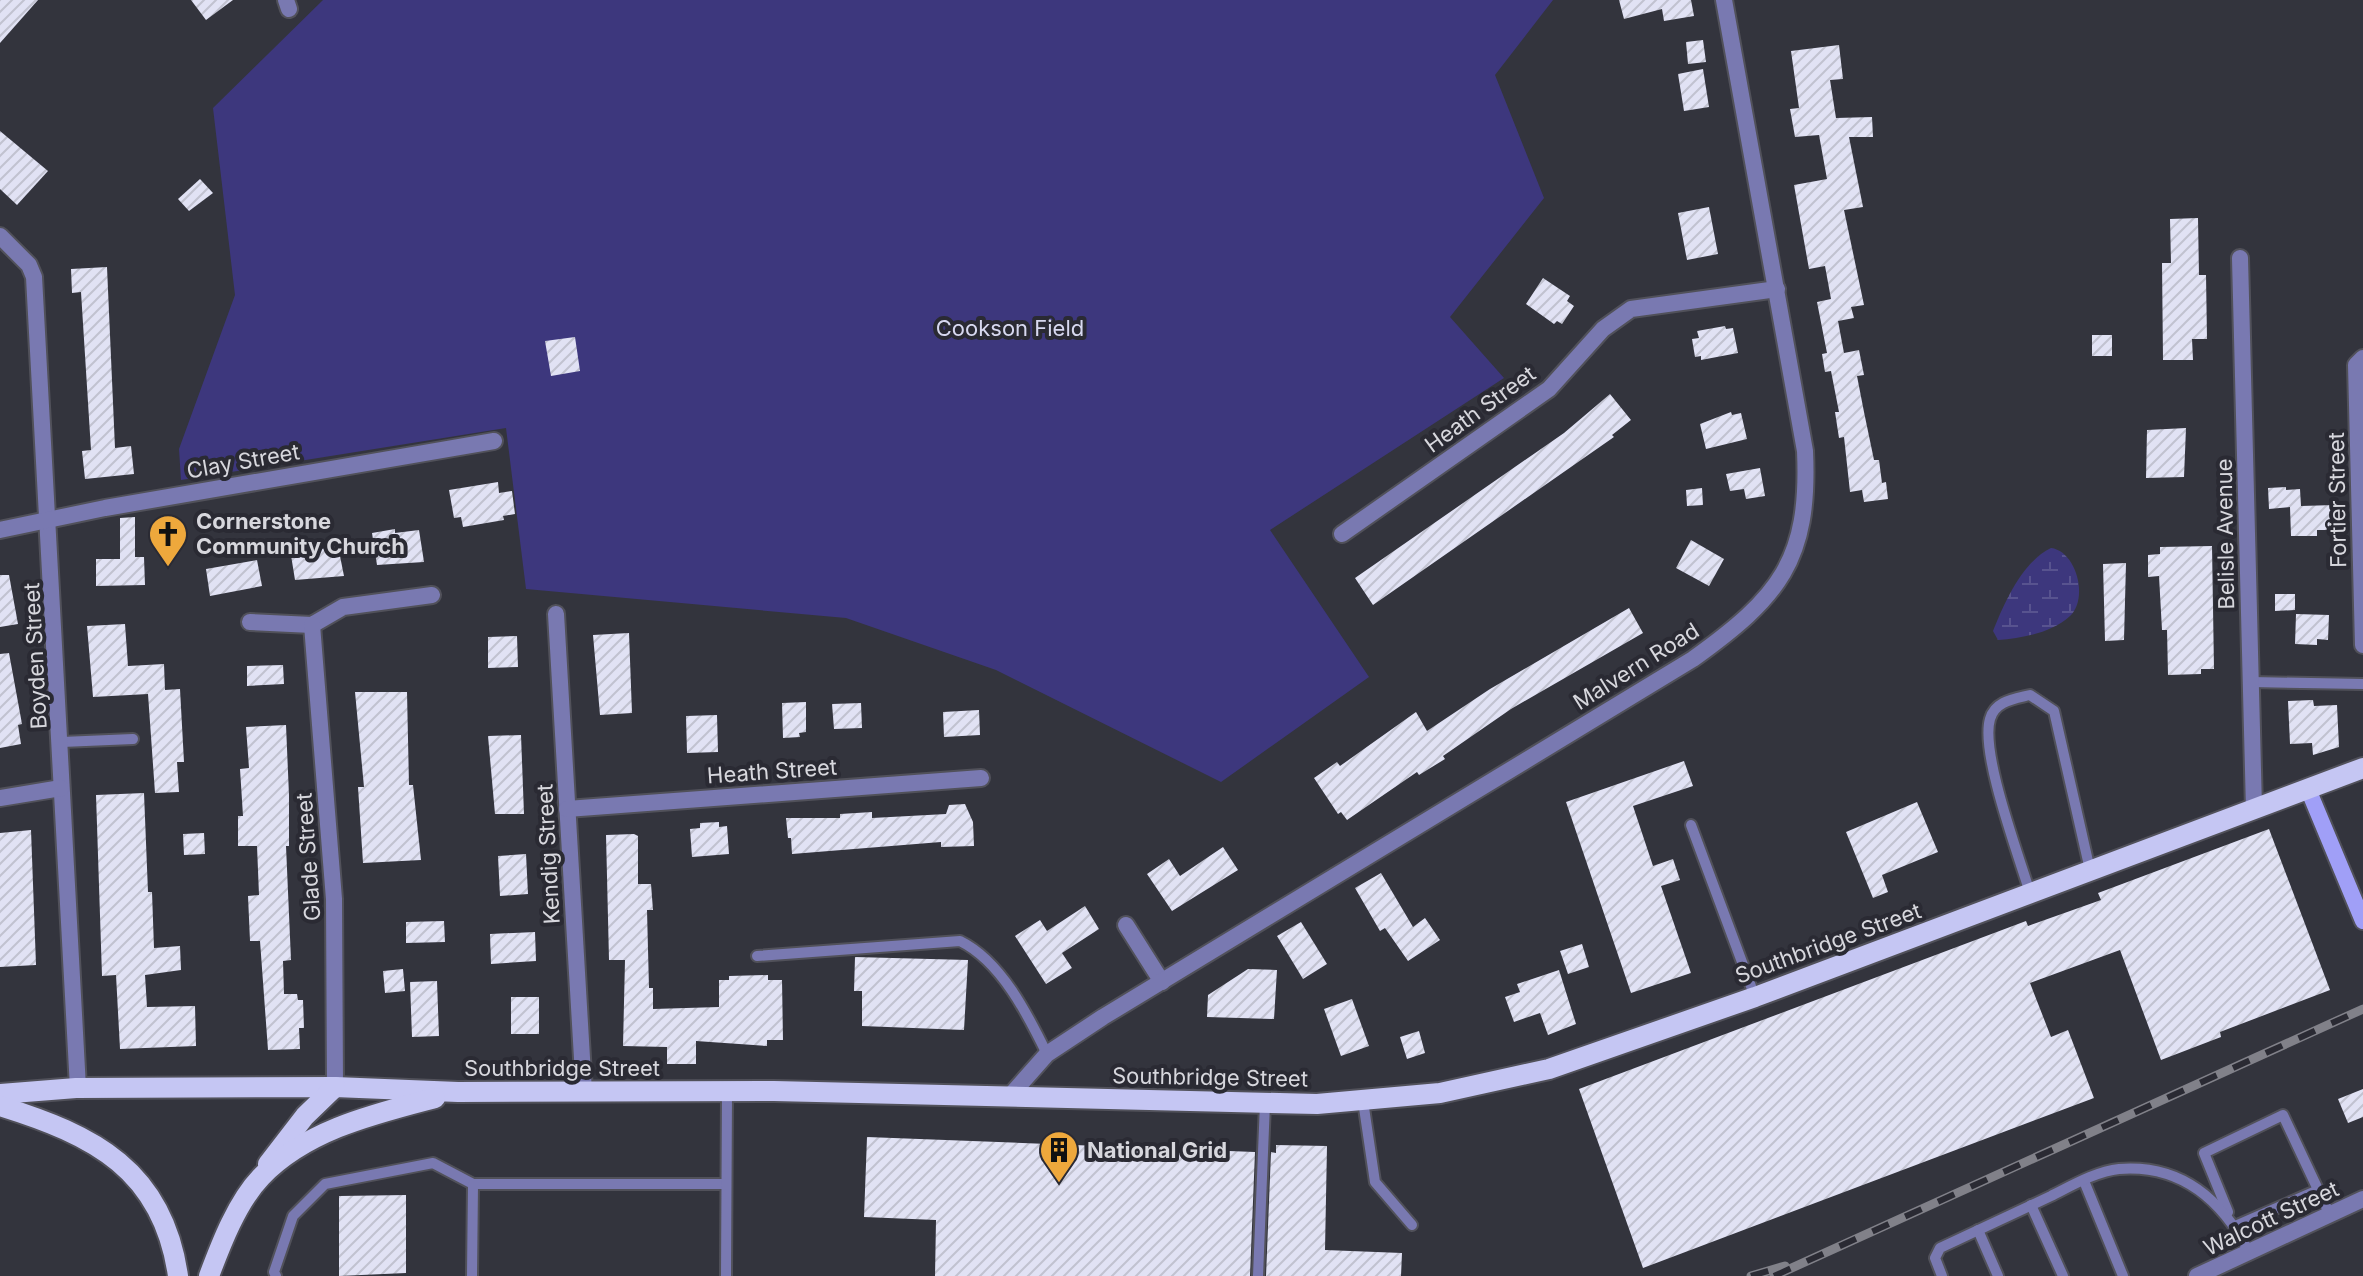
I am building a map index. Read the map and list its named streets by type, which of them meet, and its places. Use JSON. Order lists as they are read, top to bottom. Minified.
{"streets":{"main road":["Southbridge Street"],"street":["Heath Street","Clay Street","Fortier Street","Belisle Avenue","Boyden Street","Malvern Road","Kendig Street","Glade Street","Walcott Street"]},"crossings":[["Heath Street","Malvern Road"],["Heath Street","Kendig Street"],["Clay Street","Boyden Street"],["Belisle Avenue","Southbridge Street"],["Boyden Street","Southbridge Street"],["Malvern Road","Southbridge Street"],["Kendig Street","Southbridge Street"],["Glade Street","Southbridge Street"]],"parks":["Cookson Field"],"places":{"church":["Cornerstone Community Church"],"building":["National Grid"]}}
